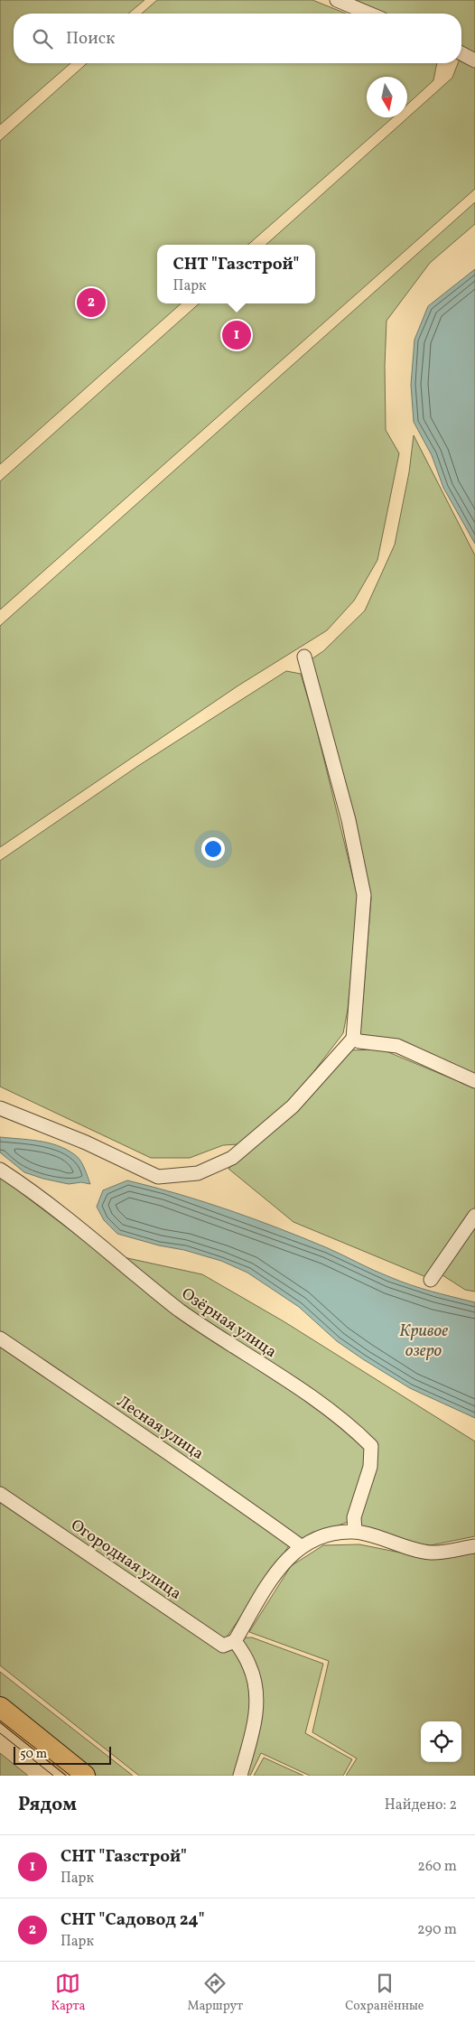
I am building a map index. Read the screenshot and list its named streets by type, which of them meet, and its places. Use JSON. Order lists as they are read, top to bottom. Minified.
{"streets":{"street":["Озёрная улица","Лесная улица","Огородная улица"]},"water":["Кривое озеро"],"scale_bar":"50 m","north":"bottom","page":{"search":"Поиск","popup":["СНТ \"Газстрой\"","Парк"],"pins":["2","1"],"scale":"50 m","heading":["Рядом","Найдено: 2"],"list":[{"mark":"1","name":"СНТ \"Газстрой\"","note":"Парк","value":"260 m"},{"mark":"2","name":"СНТ \"Садовод 24\"","note":"Парк","value":"290 m"}],"nav":["Карта","Маршрут","Сохранённые"]}}
